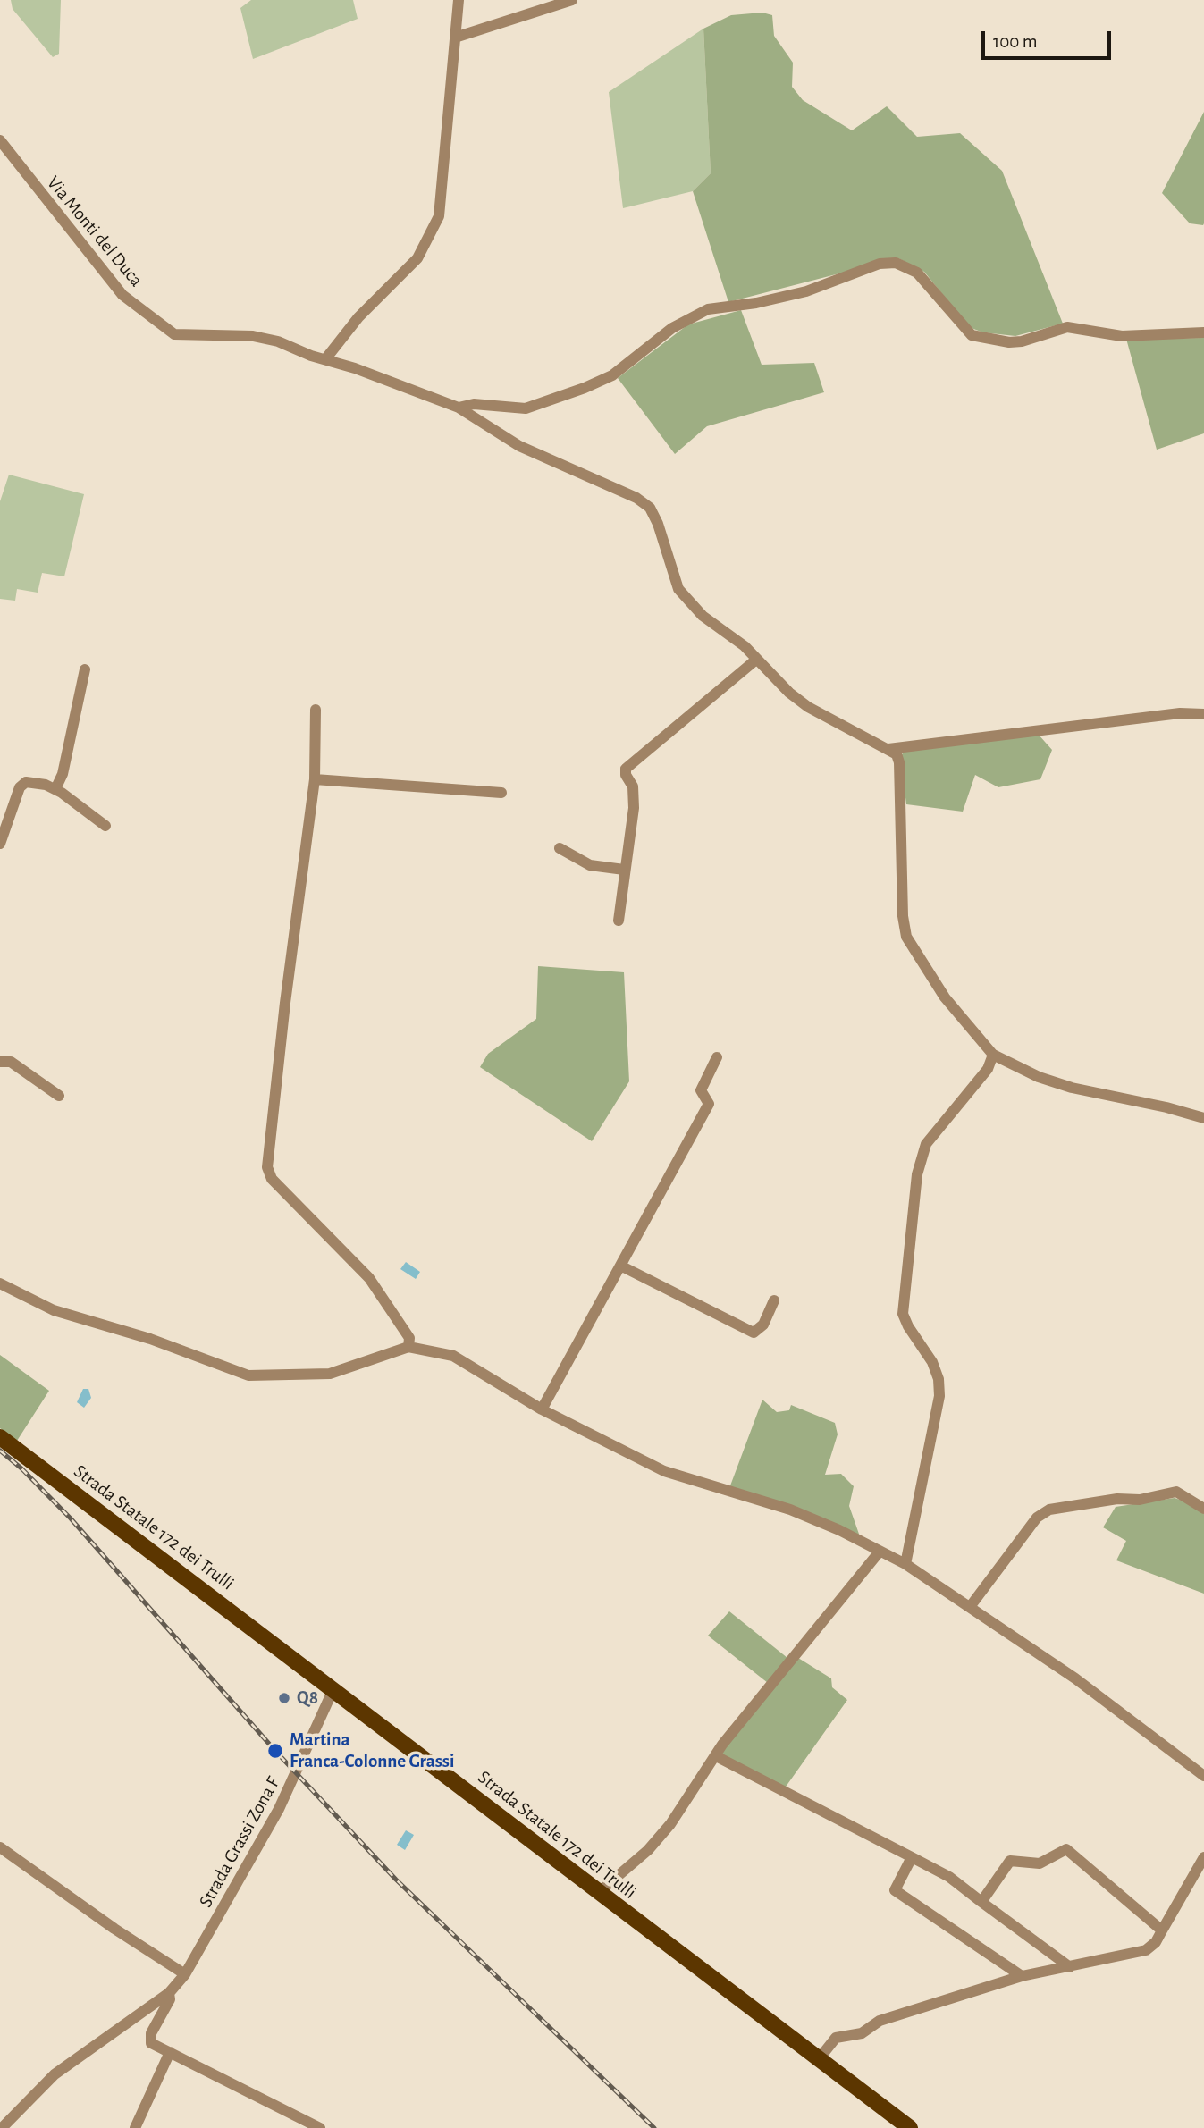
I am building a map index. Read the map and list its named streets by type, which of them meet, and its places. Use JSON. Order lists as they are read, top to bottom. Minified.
{"streets":{"main road":["Strada Statale 172 dei Trulli"],"street":["Via Monti del Duca","Strada Grassi Zona F"]},"crossings":[["Strada Statale 172 dei Trulli","Strada Grassi Zona F"]],"places":["Q8","Martina Franca-Colonne Grassi"],"scale_bar":"100 m"}
